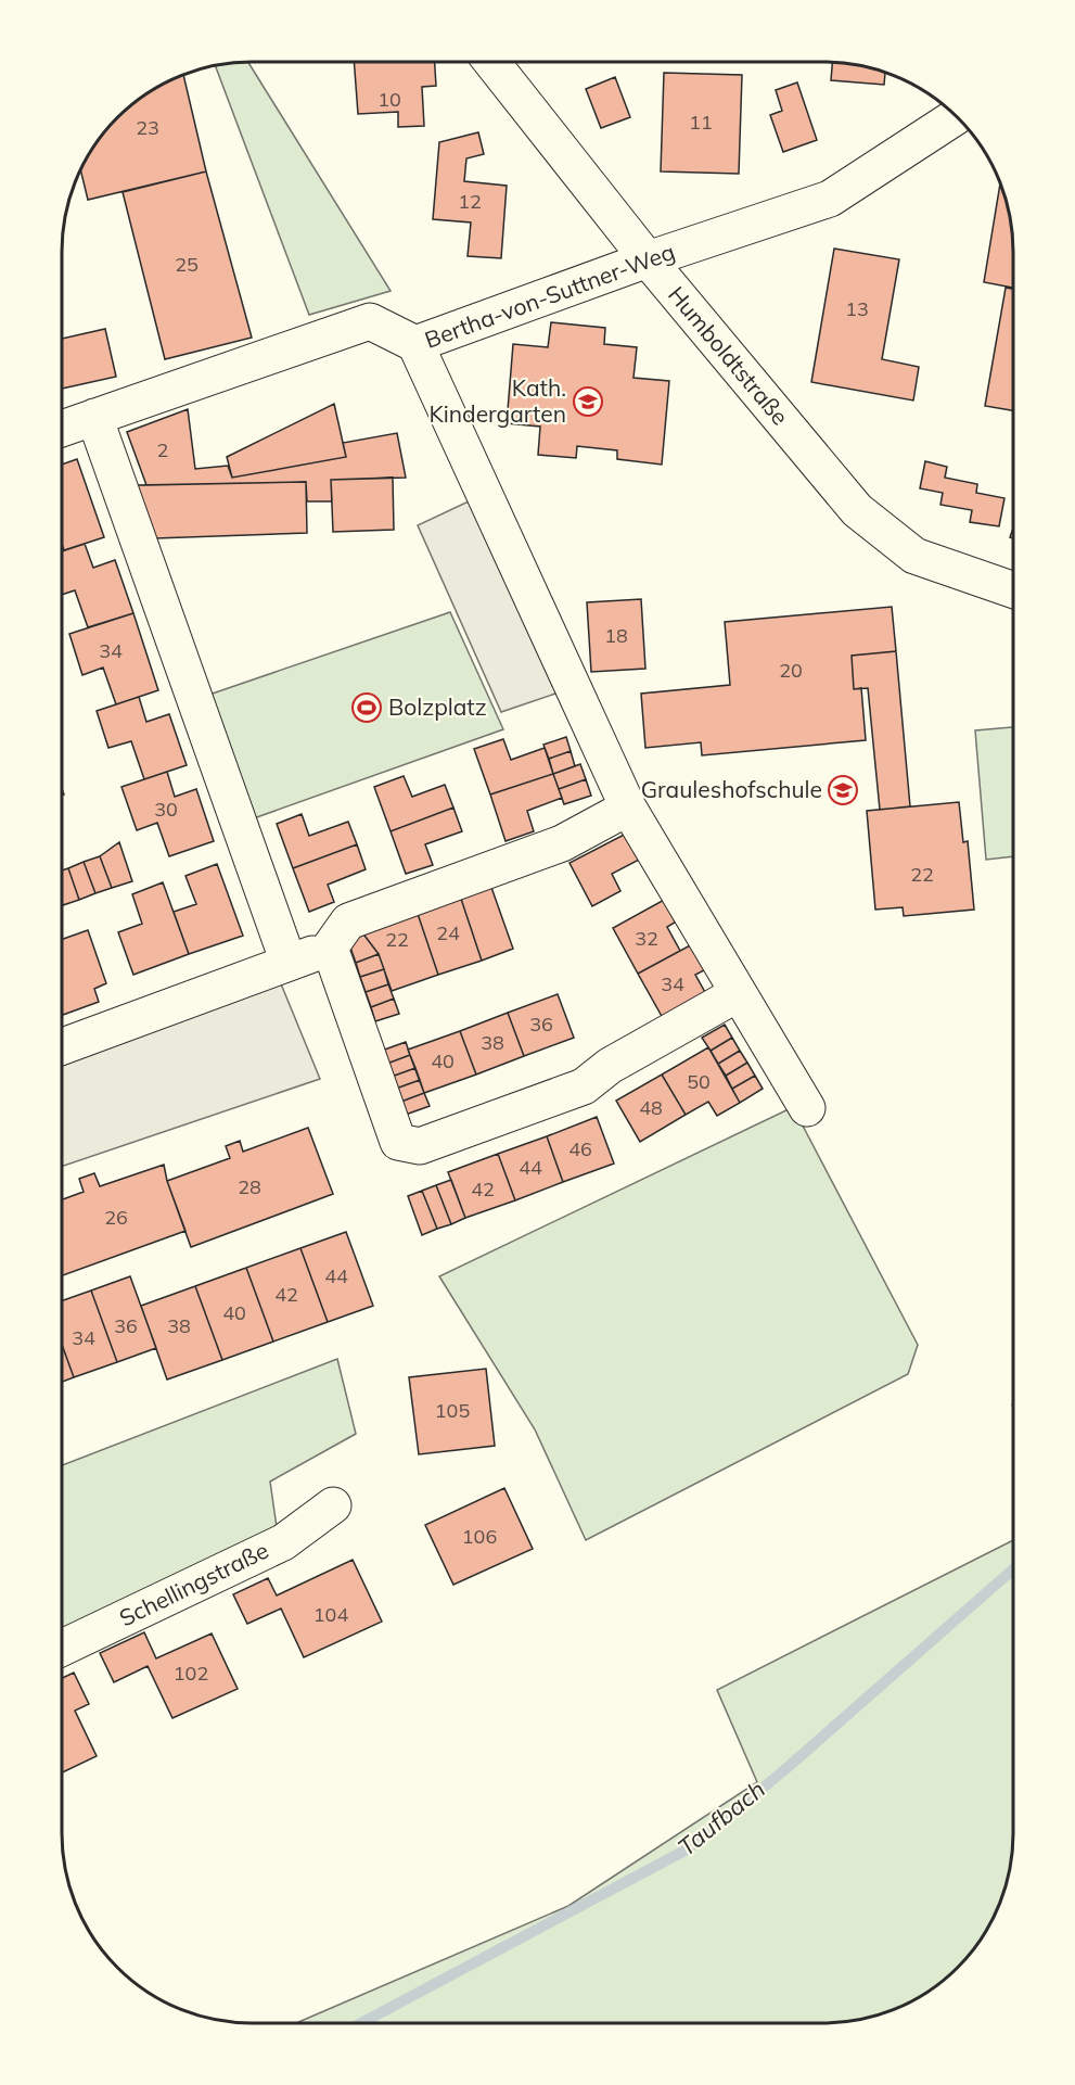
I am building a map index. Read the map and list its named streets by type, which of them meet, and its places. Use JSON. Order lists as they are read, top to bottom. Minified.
{"streets":{"street":["Bertha-von-Suttner-Weg","Humboldtstraße","Schellingstraße"]},"crossings":[["Bertha-von-Suttner-Weg","Humboldtstraße"]],"water":["Taufbach"],"places":{"school or university":["Kath. Kindergarten","Grauleshofschule"],"sports":["Bolzplatz"]},"house_numbers":["10","11","23","12","25","13","2","18","34","20","30","22","24","32","22","34","36","38","40","50","48","46","44","28","42","26","44","42","40","36","38","34","105","106","104","102"]}
